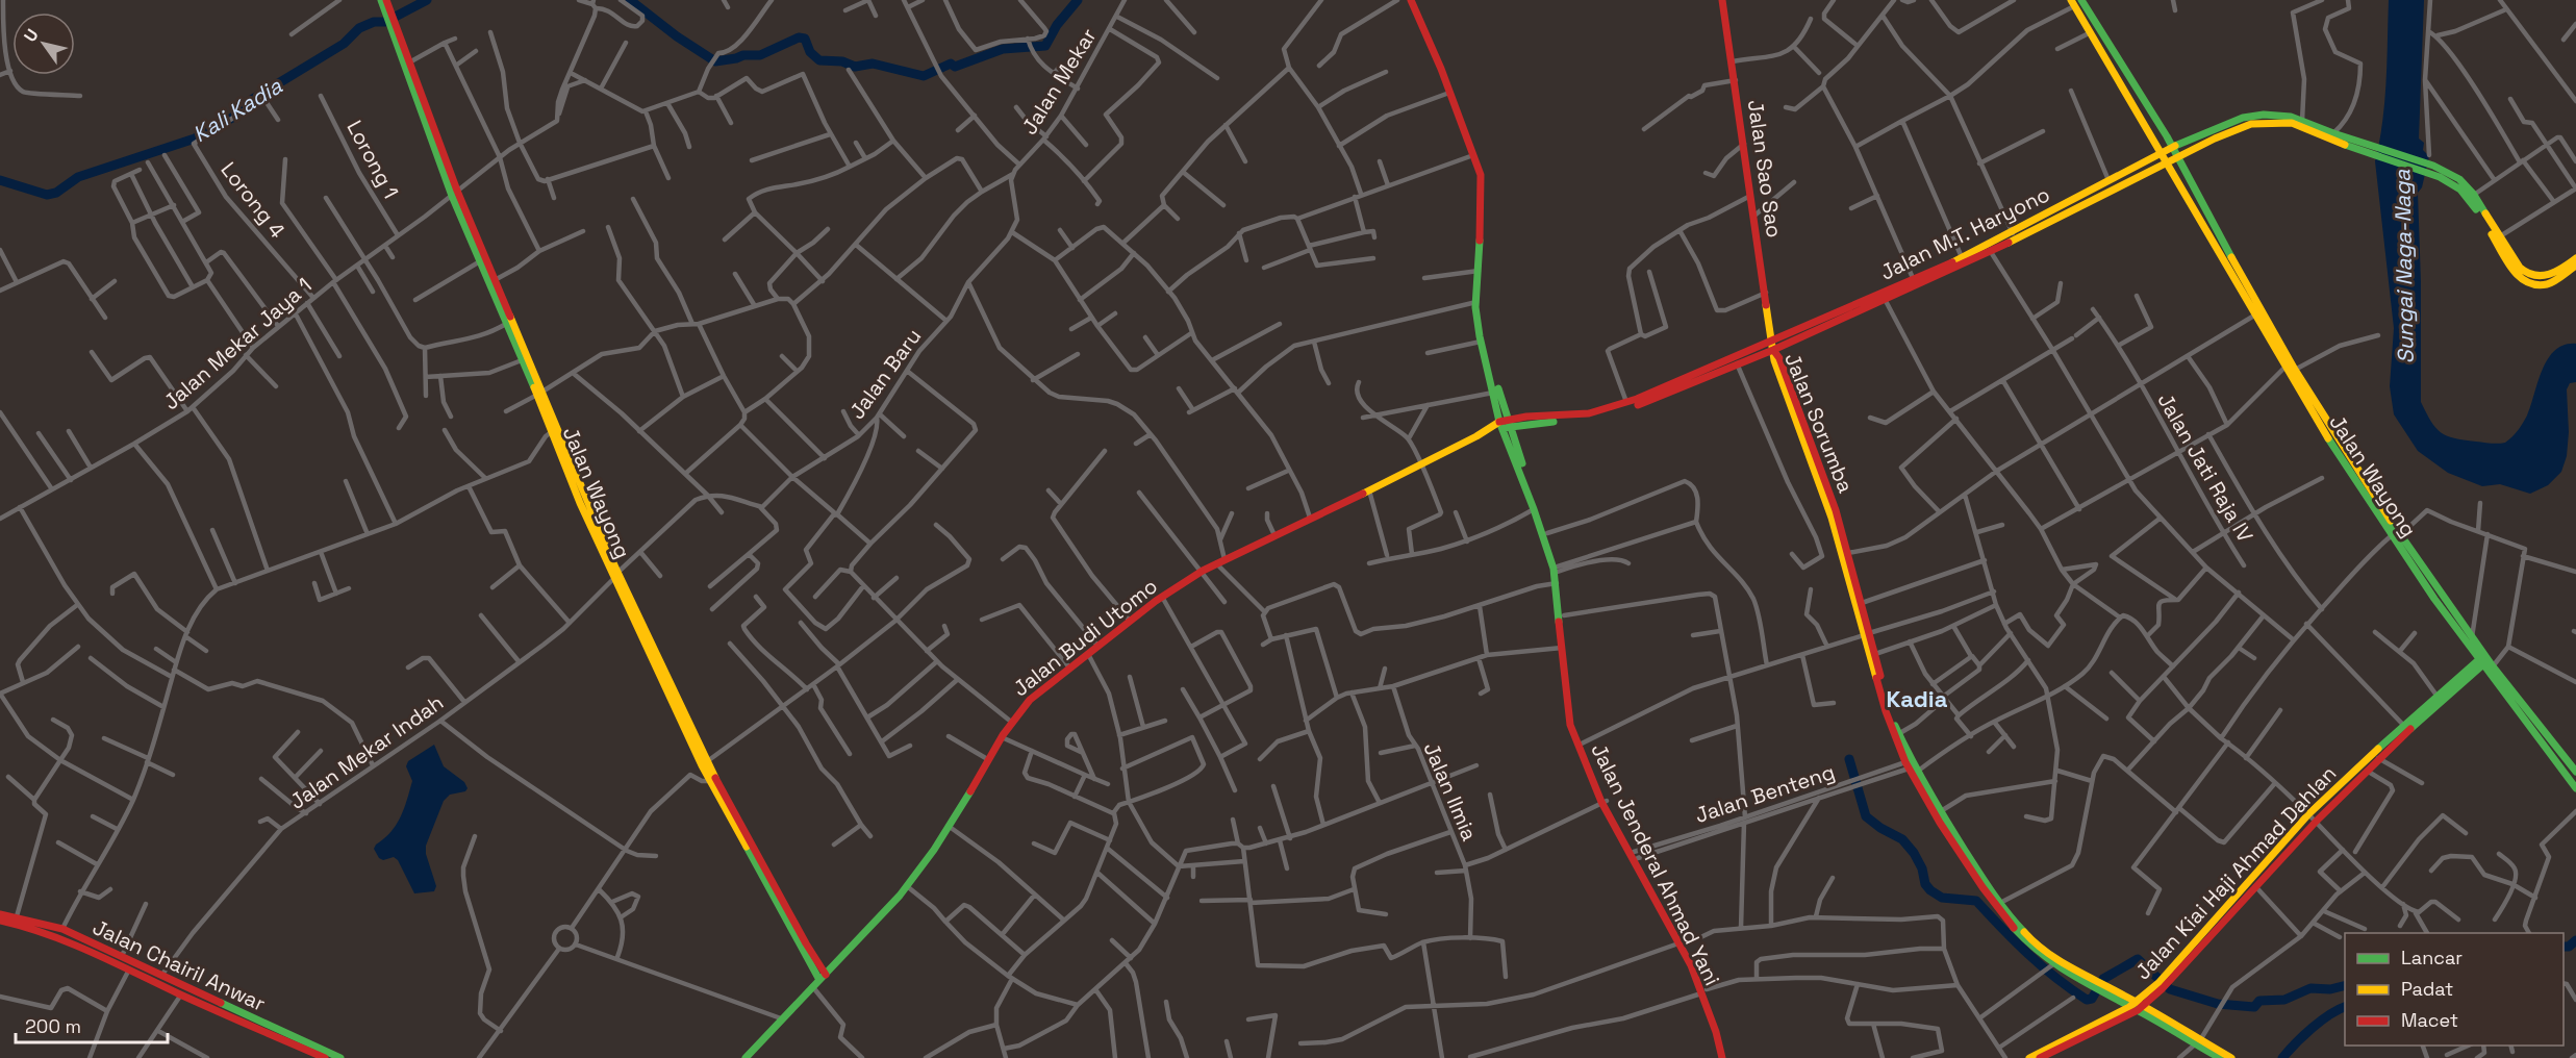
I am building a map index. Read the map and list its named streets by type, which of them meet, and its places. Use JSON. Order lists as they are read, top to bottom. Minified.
{"streets":{"main road":["Jalan Sao Sao","Jalan M.T. Haryono","Jalan Sorumba","Jalan Wayong","Jalan Budi Utomo","Jalan Jenderal Ahmad Yani","Jalan Kiai Haji Ahmad Dahlan","Jalan Chairil Anwar"],"street":["Jalan Mekar","Lorong 1","Lorong 4","Jalan Mekar Jaya 1","Jalan Baru","Jalan Jati Raja IV","Jalan Mekar Indah","Jalan Ilmia","Jalan Benteng"]},"crossings":[["Lorong 1","Jalan Mekar Jaya 1"],["Jalan Sao Sao","Jalan M.T. Haryono"],["Jalan Sao Sao","Jalan Sorumba"],["Lorong 4","Jalan Mekar Jaya 1"],["Jalan M.T. Haryono","Jalan Sorumba"],["Jalan M.T. Haryono","Jalan Wayong"],["Jalan M.T. Haryono","Jalan Budi Utomo"],["Jalan M.T. Haryono","Jalan Jenderal Ahmad Yani"],["Jalan Mekar Jaya 1","Jalan Wayong"],["Jalan Sorumba","Jalan Benteng"],["Jalan Sorumba","Jalan Kiai Haji Ahmad Dahlan"],["Jalan Wayong","Jalan Budi Utomo"],["Jalan Wayong","Jalan Mekar Indah"],["Jalan Wayong","Jalan Kiai Haji Ahmad Dahlan"],["Jalan Budi Utomo","Jalan Jenderal Ahmad Yani"],["Jalan Mekar Indah","Jalan Chairil Anwar"],["Jalan Ilmia","Jalan Jenderal Ahmad Yani"],["Jalan Benteng","Jalan Jenderal Ahmad Yani"]],"districts":["Kadia"],"water":["Kali Kadia","Sungai Naga-Naga"],"legend":["Lancar","Padat","Macet"],"scale_bar":"200 m","north":"top left"}
